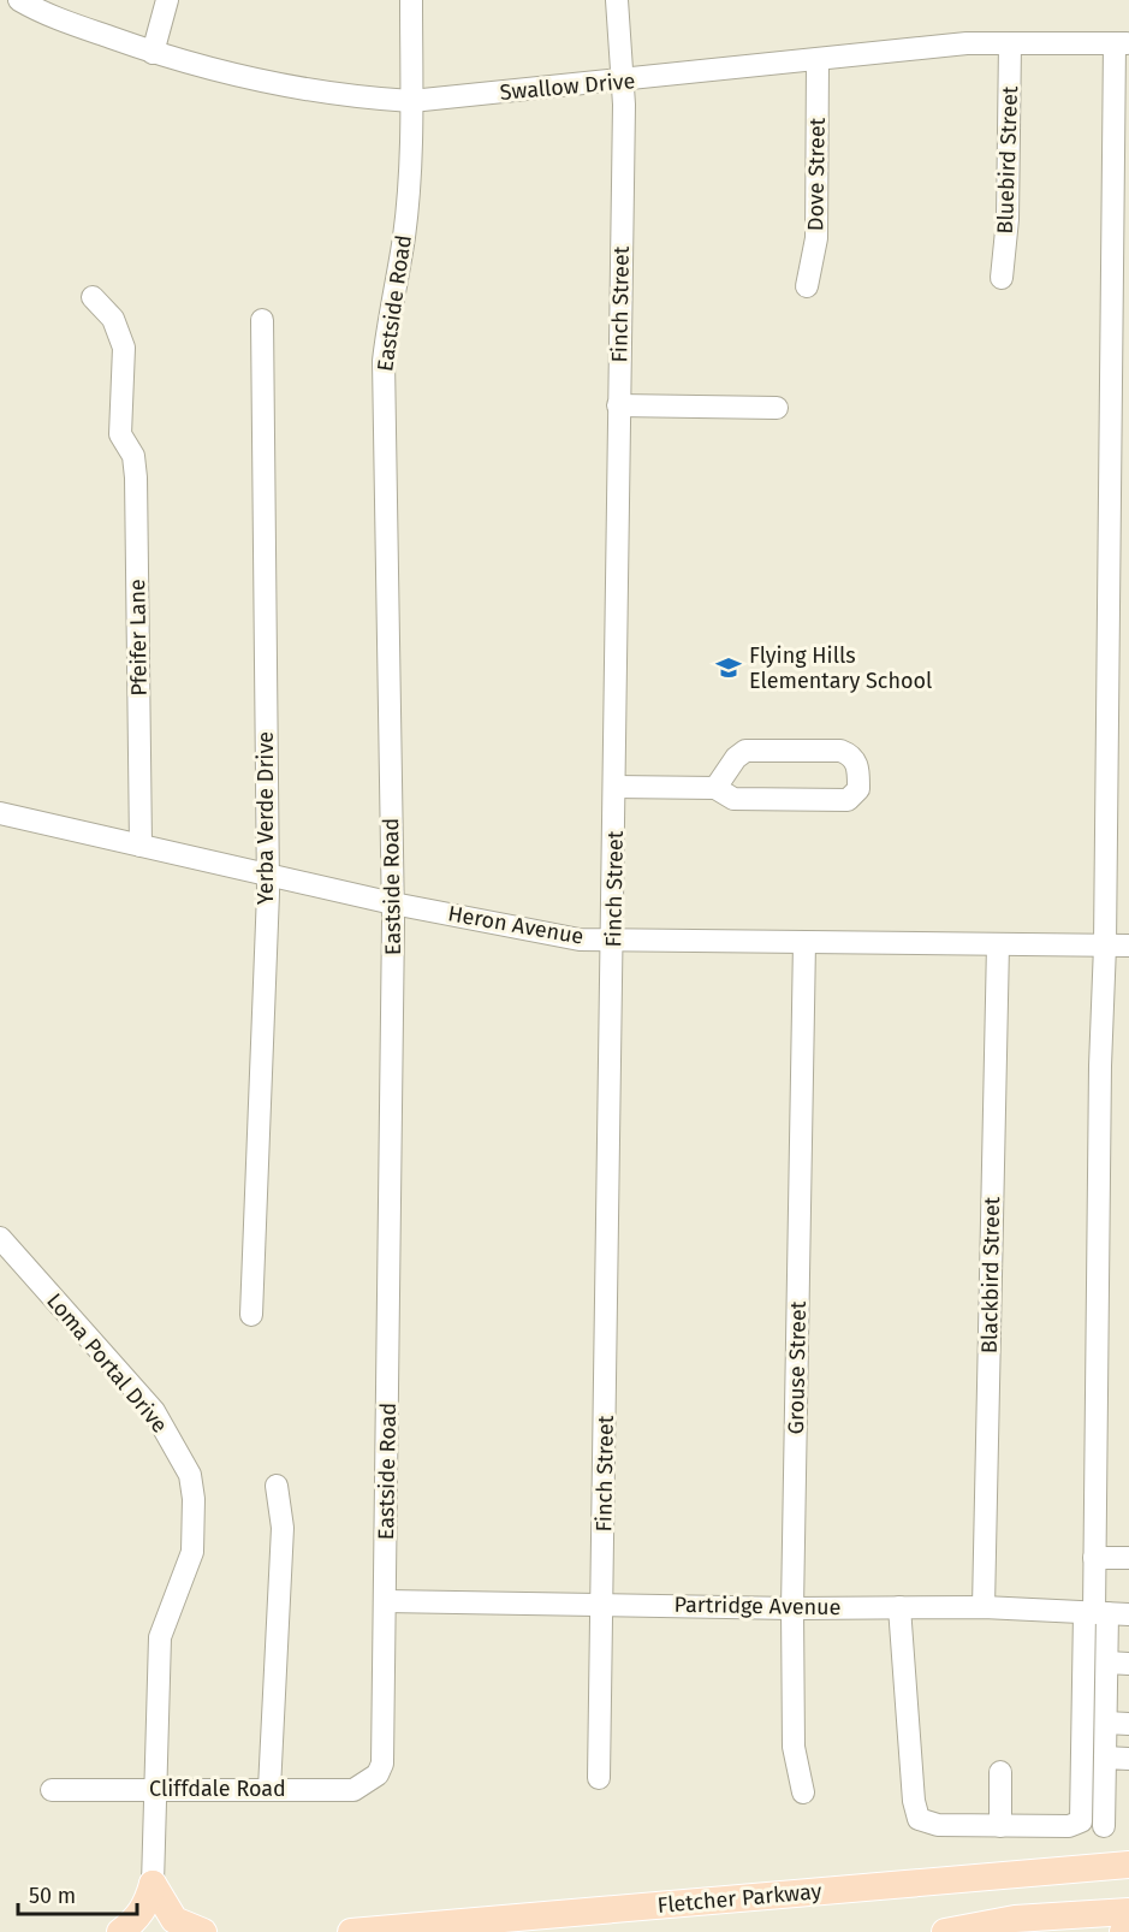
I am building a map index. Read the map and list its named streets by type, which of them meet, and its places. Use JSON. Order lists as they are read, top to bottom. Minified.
{"streets":{"main road":["Fletcher Parkway"],"street":["Swallow Drive","Bluebird Street","Dove Street","Eastside Road","Finch Street","Pfeifer Lane","Yerba Verde Drive","Heron Avenue","Blackbird Street","Loma Portal Drive","Grouse Street","Partridge Avenue","Cliffdale Road"]},"crossings":[["Swallow Drive","Bluebird Street"],["Swallow Drive","Dove Street"],["Swallow Drive","Eastside Road"],["Swallow Drive","Finch Street"],["Eastside Road","Heron Avenue"],["Eastside Road","Partridge Avenue"],["Eastside Road","Cliffdale Road"],["Finch Street","Heron Avenue"],["Finch Street","Partridge Avenue"],["Pfeifer Lane","Heron Avenue"],["Yerba Verde Drive","Heron Avenue"],["Heron Avenue","Blackbird Street"],["Heron Avenue","Grouse Street"],["Blackbird Street","Partridge Avenue"],["Loma Portal Drive","Cliffdale Road"],["Grouse Street","Partridge Avenue"]],"places":{"school or university":["Flying Hills Elementary School"]},"scale_bar":"50 m"}
